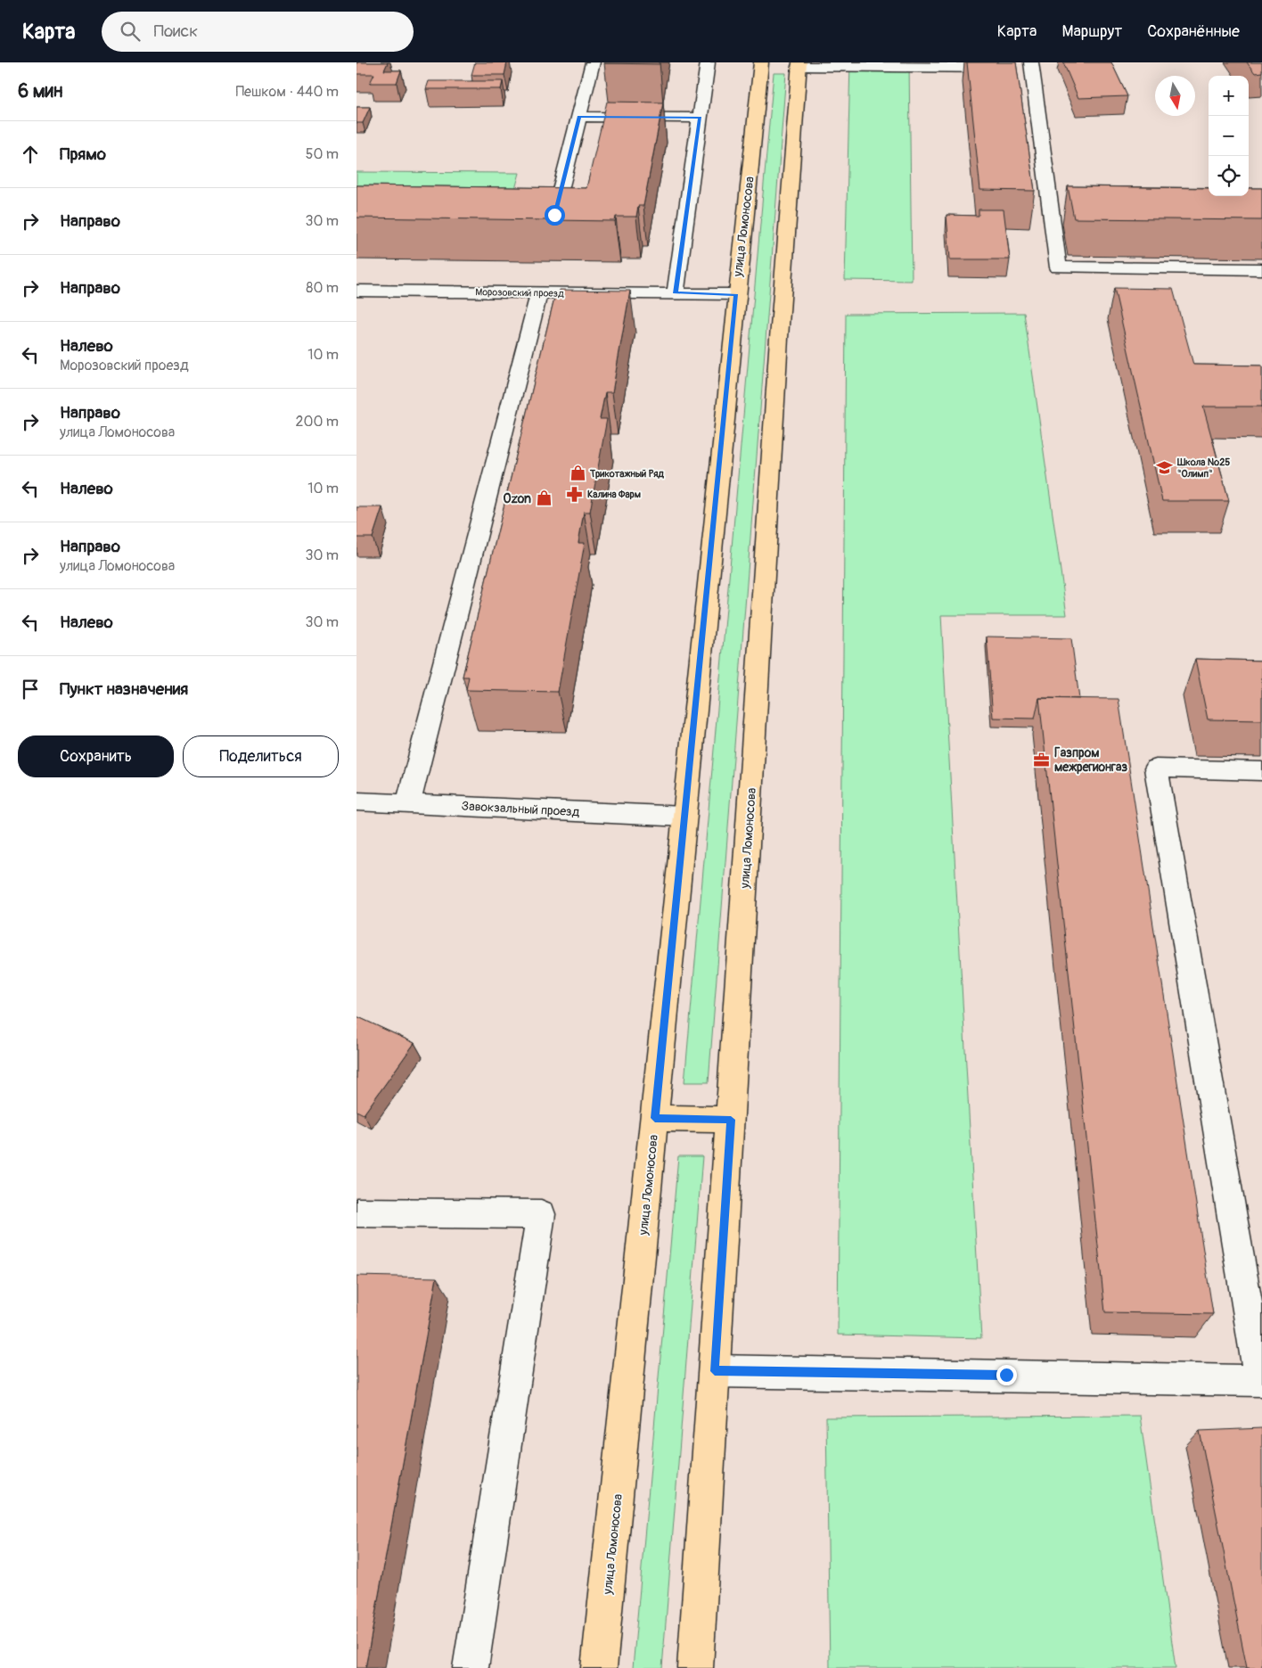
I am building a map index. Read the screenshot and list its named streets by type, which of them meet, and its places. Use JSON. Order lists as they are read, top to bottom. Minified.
{"streets":{"main road":["улица Ломоносова"],"street":["Морозовский проезд","Завокзальный проезд"]},"crossings":[["улица Ломоносова","Морозовский проезд"],["улица Ломоносова","Завокзальный проезд"]],"places":{"school or university":["Школа №25 \"Олимп\""],"shop":["Трикотажный Ряд","Ozon"],"pharmacy":["Калина Фарм"],"office":["Газпром межрегионгаз"]},"north":"bottom","page":{"header":"Карта","search":"Поиск","nav":["Карта","Маршрут","Сохранённые"],"heading":["6 мин","Пешком · 440 m"],"map_buttons":["+","−"],"list":[["Прямо","50 m"],["Направо","30 m"],["Направо","80 m"],["Налево","Морозовский проезд","10 m"],["Направо","улица Ломоносова","200 m"],["Налево","10 m"],["Направо","улица Ломоносова","30 m"],["Налево","30 m"],"Пункт назначения"],"buttons":["Сохранить","Поделиться"]}}
